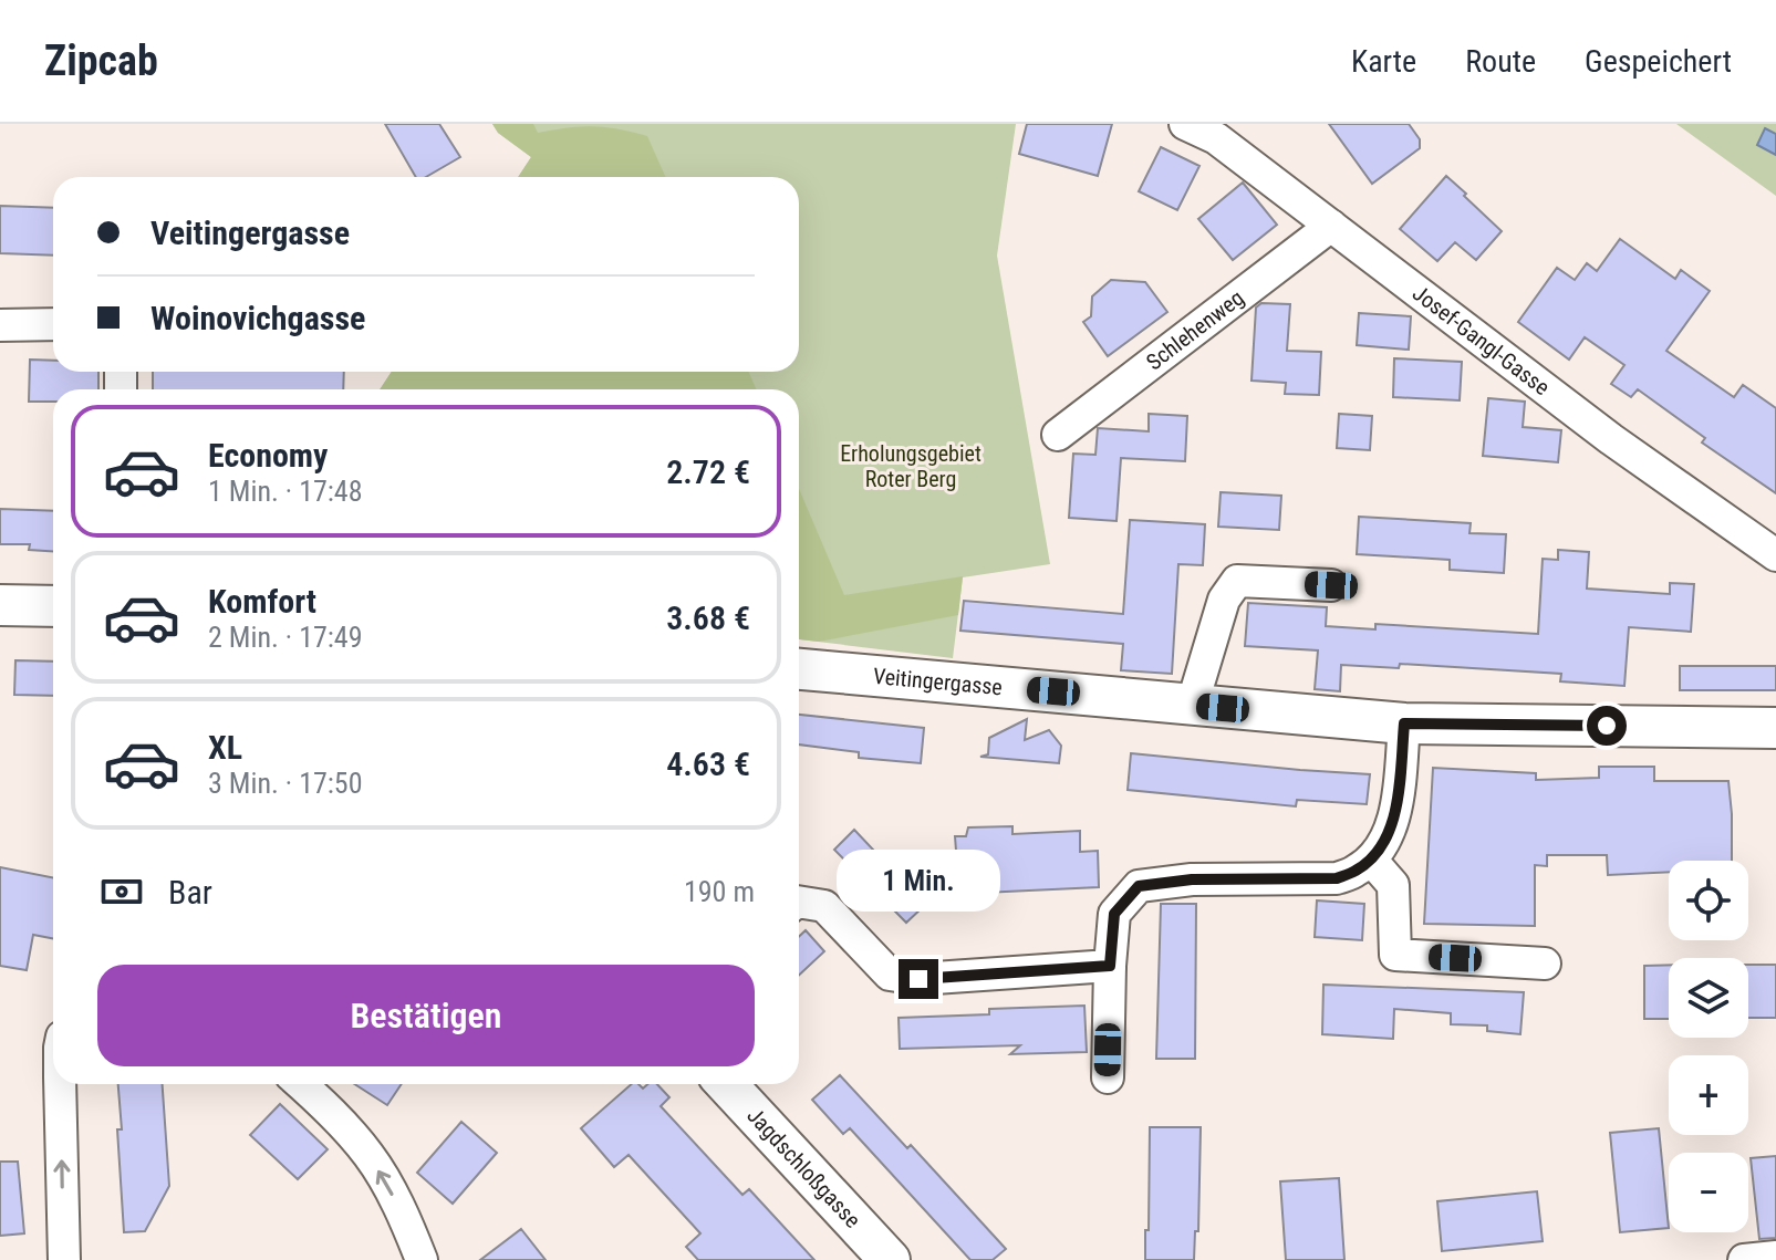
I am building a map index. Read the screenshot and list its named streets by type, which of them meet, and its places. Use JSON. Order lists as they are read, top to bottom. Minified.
{"streets":{"street":["Schlehenweg","Josef-Gangl-Gasse","Veitingergasse","Jagdschloßgasse"]},"crossings":[["Schlehenweg","Josef-Gangl-Gasse"]],"parks":["Erholungsgebiet Roter Berg"],"page":{"header":"Zipcab","nav":["Karte","Route","Gespeichert"],"banner":["Veitingergasse","Woinovichgasse"],"list":[{"name":"Economy","note":"1 Min. · 17:48","value":"2.72 €"},{"name":"Komfort","note":"2 Min. · 17:49","value":"3.68 €"},{"name":"XL","note":"3 Min. · 17:50","value":"4.63 €"}],"pay":["Bar","190 m"],"bubble":"1 Min.","map_buttons":["+","−"],"buttons":"Bestätigen"}}
